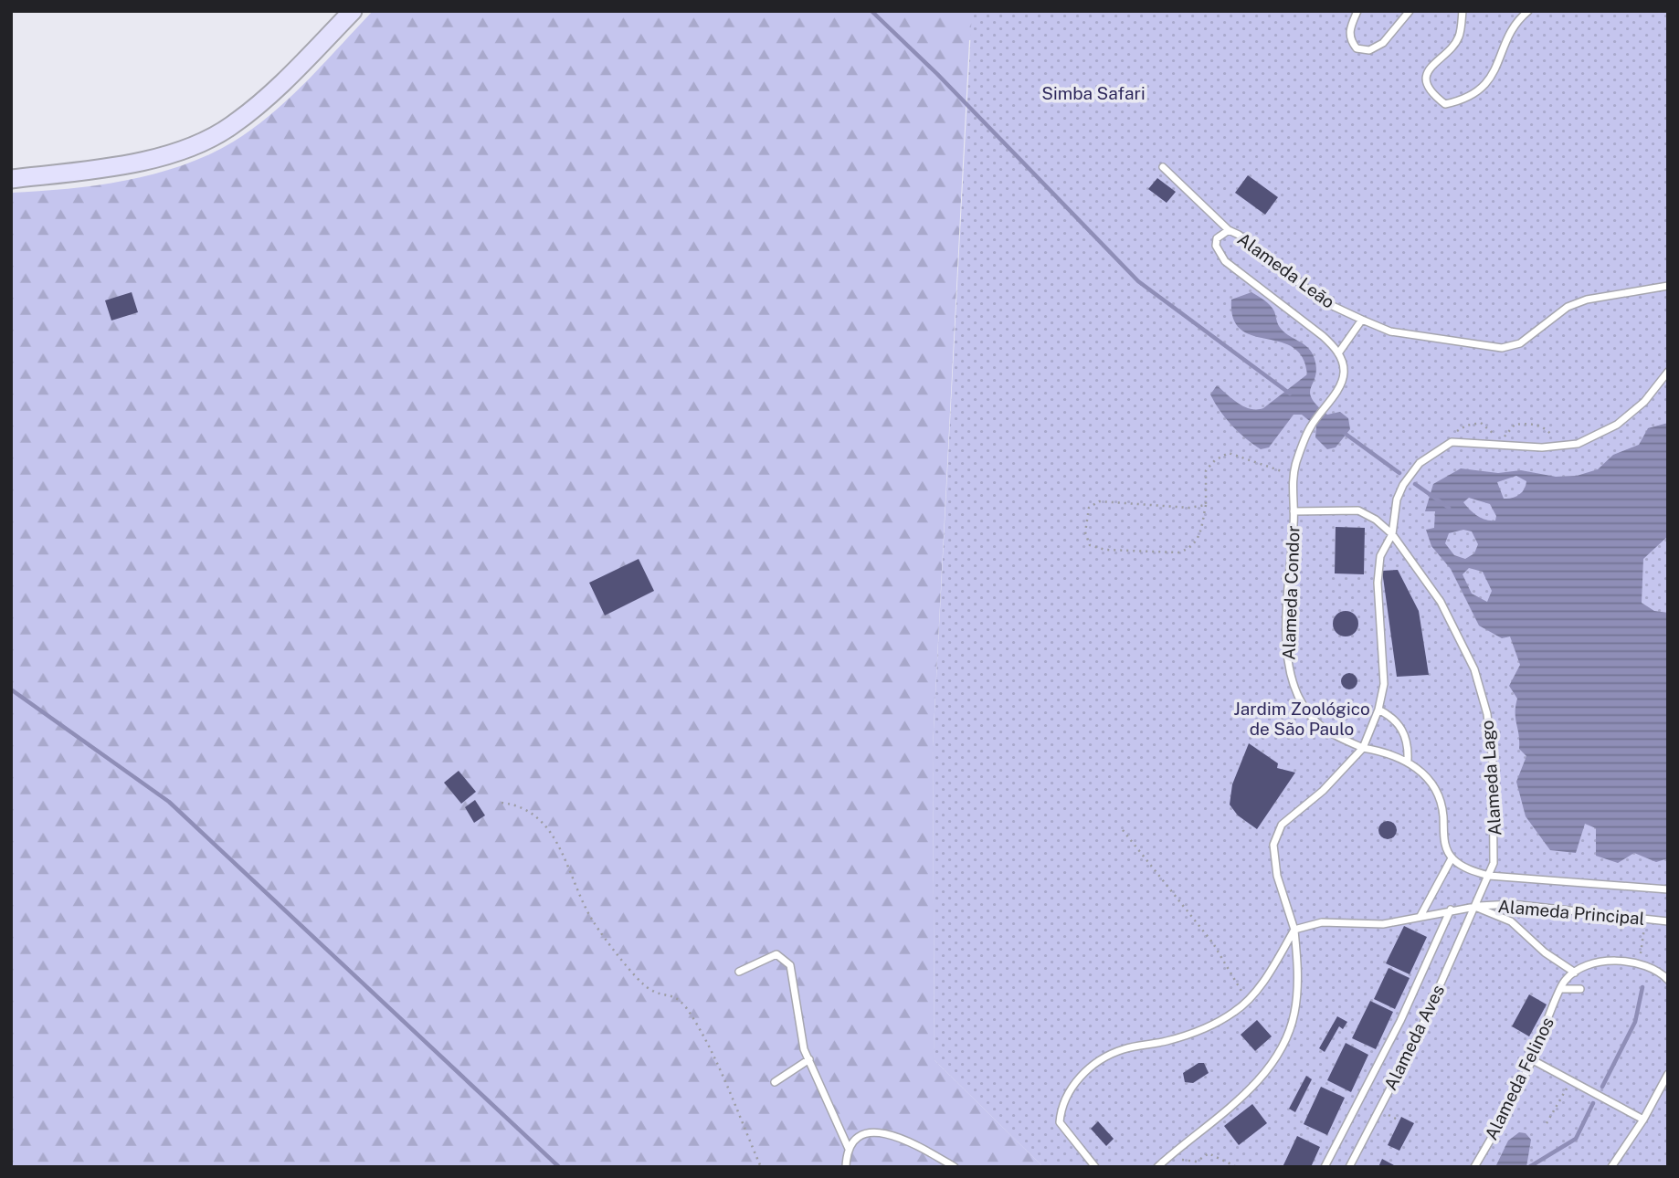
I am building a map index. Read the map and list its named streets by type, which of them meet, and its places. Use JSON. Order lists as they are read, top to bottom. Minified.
{"streets":{"lane":["Alameda Leão","Alameda Condor","Alameda Lago","Alameda Principal","Alameda Aves","Alameda Felinos"]},"crossings":[["Alameda Leão","Alameda Condor"],["Alameda Condor","Alameda Lago"],["Alameda Condor","Alameda Principal"],["Alameda Lago","Alameda Principal"],["Alameda Lago","Alameda Aves"],["Alameda Principal","Alameda Aves"]],"parks":["Simba Safari","Jardim Zoológico de São Paulo"]}
